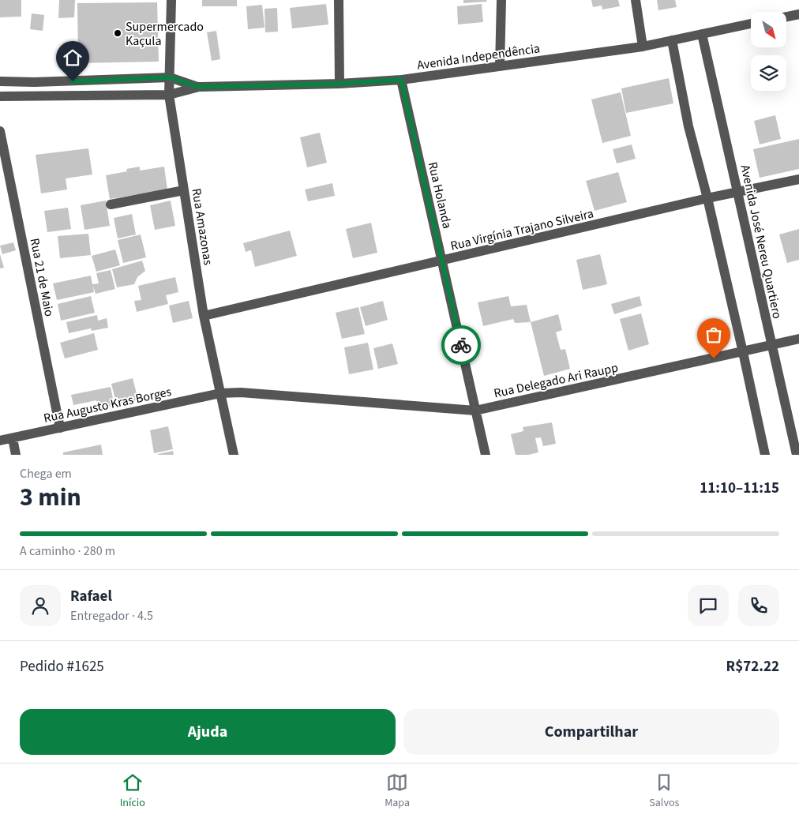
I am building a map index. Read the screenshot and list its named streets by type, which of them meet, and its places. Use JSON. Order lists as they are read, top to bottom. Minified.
{"streets":{"street":["Avenida Independência","Rua Holanda","Rua Amazonas","Rua Virgínia Trajano Silveira","Avenida José Nereu Quartiero","Rua 21 de Maio","Rua Delegado Ari Raupp","Rua Augusto Kras Borges"]},"crossings":[["Avenida Independência","Rua Holanda"],["Avenida Independência","Rua Amazonas"],["Avenida Independência","Avenida José Nereu Quartiero"],["Rua Holanda","Rua Virgínia Trajano Silveira"],["Rua Holanda","Rua Delegado Ari Raupp"],["Rua Amazonas","Rua Virgínia Trajano Silveira"],["Rua Amazonas","Rua Delegado Ari Raupp"],["Rua Amazonas","Rua Augusto Kras Borges"],["Rua Virgínia Trajano Silveira","Avenida José Nereu Quartiero"],["Avenida José Nereu Quartiero","Rua Delegado Ari Raupp"],["Rua 21 de Maio","Rua Augusto Kras Borges"],["Rua Delegado Ari Raupp","Rua Augusto Kras Borges"]],"places":["Supermercado Kaçula"],"north":"bottom right","page":{"heading":["3 min","Chega em","11:10–11:15"],"panel":["Rafael","Entregador · 4.5","Pedido #1625","R$72.22"],"bar":"A caminho · 280 m","buttons":["Ajuda","Compartilhar"],"tabs":["Início","Mapa","Salvos"]}}
